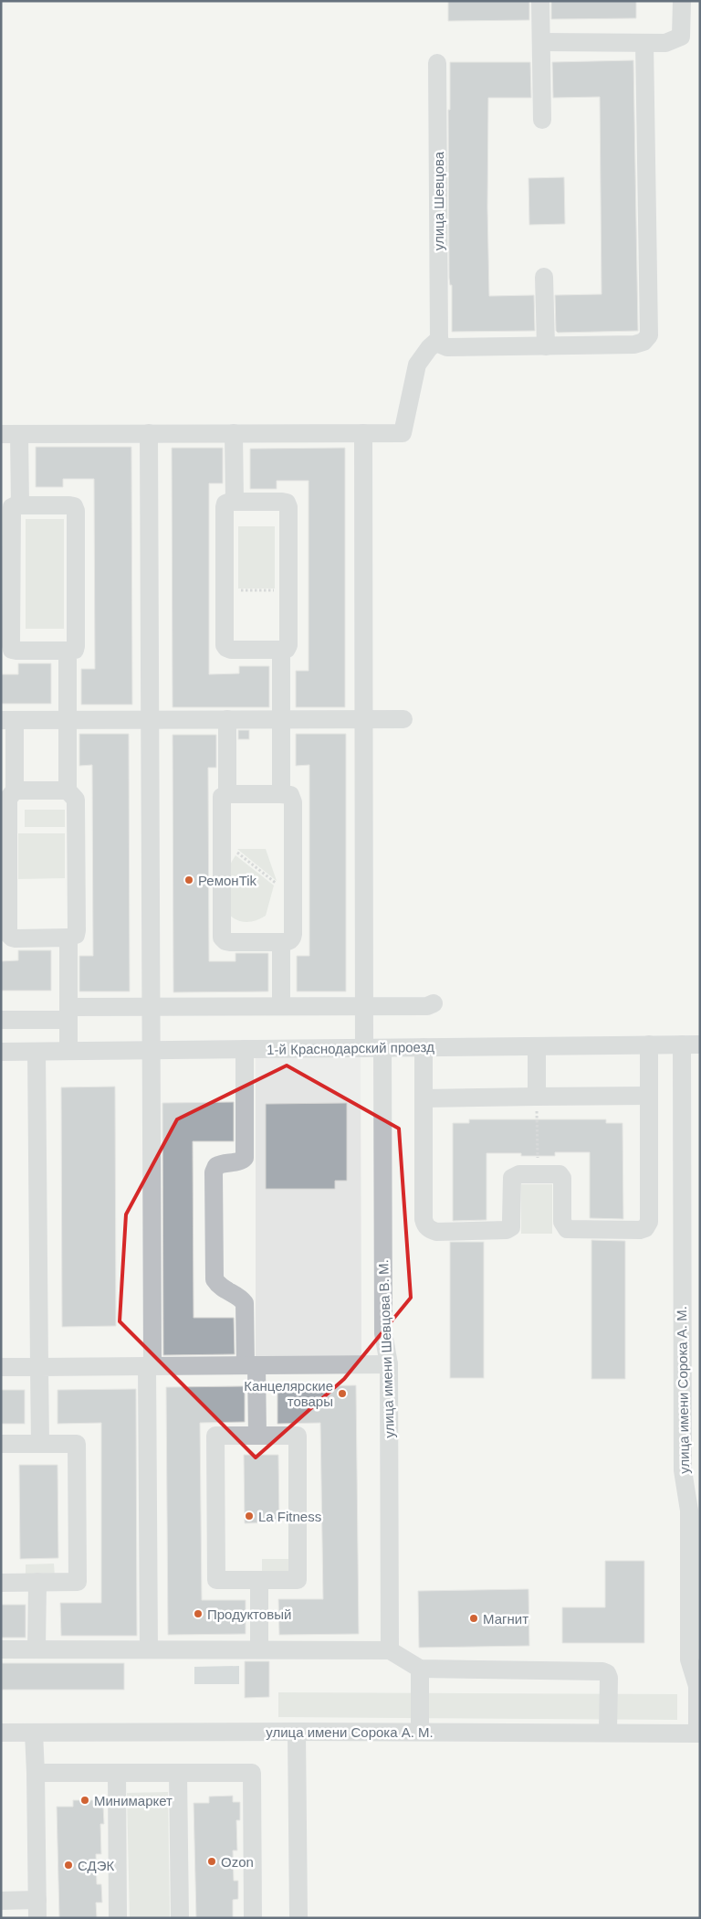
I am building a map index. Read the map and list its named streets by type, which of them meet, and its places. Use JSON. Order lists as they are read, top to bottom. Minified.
{"streets":{"street":["улица Шевцова","1-й Краснодарский проезд","улица имени Шевцова В. М.","улица имени Сорока А. М."]},"crossings":[["1-й Краснодарский проезд","улица имени Шевцова В. М."],["1-й Краснодарский проезд","улица имени Сорока А. М."]],"places":["РемонTik","Канцелярские товары","La Fitness","Продуктовый","Магнит","Минимаркет","Ozon","СДЭК"]}
